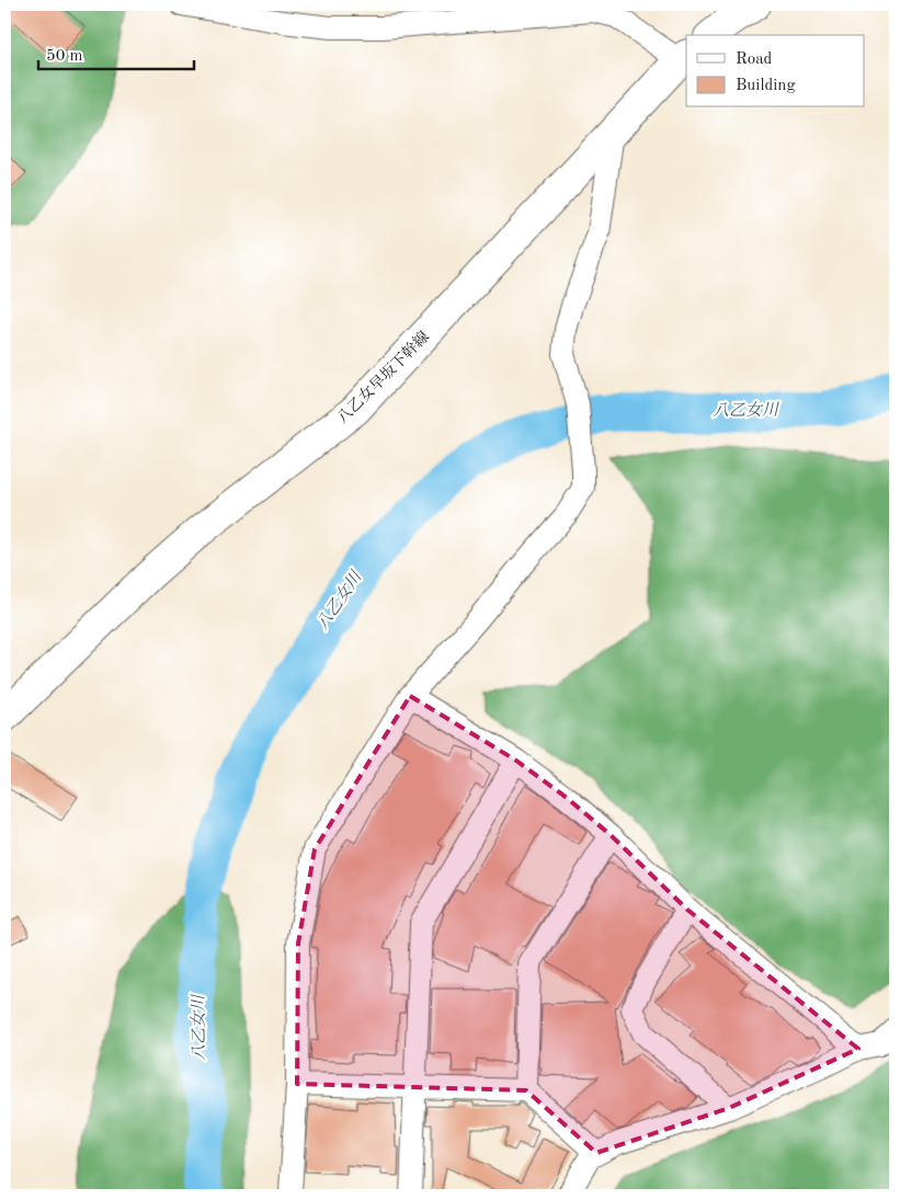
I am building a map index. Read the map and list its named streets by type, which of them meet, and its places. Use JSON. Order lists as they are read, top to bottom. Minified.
{"streets":{"street":["八乙女早坂下幹線"]},"water":["八乙女川"],"legend":["Road","Building"],"scale_bar":"50 m"}
